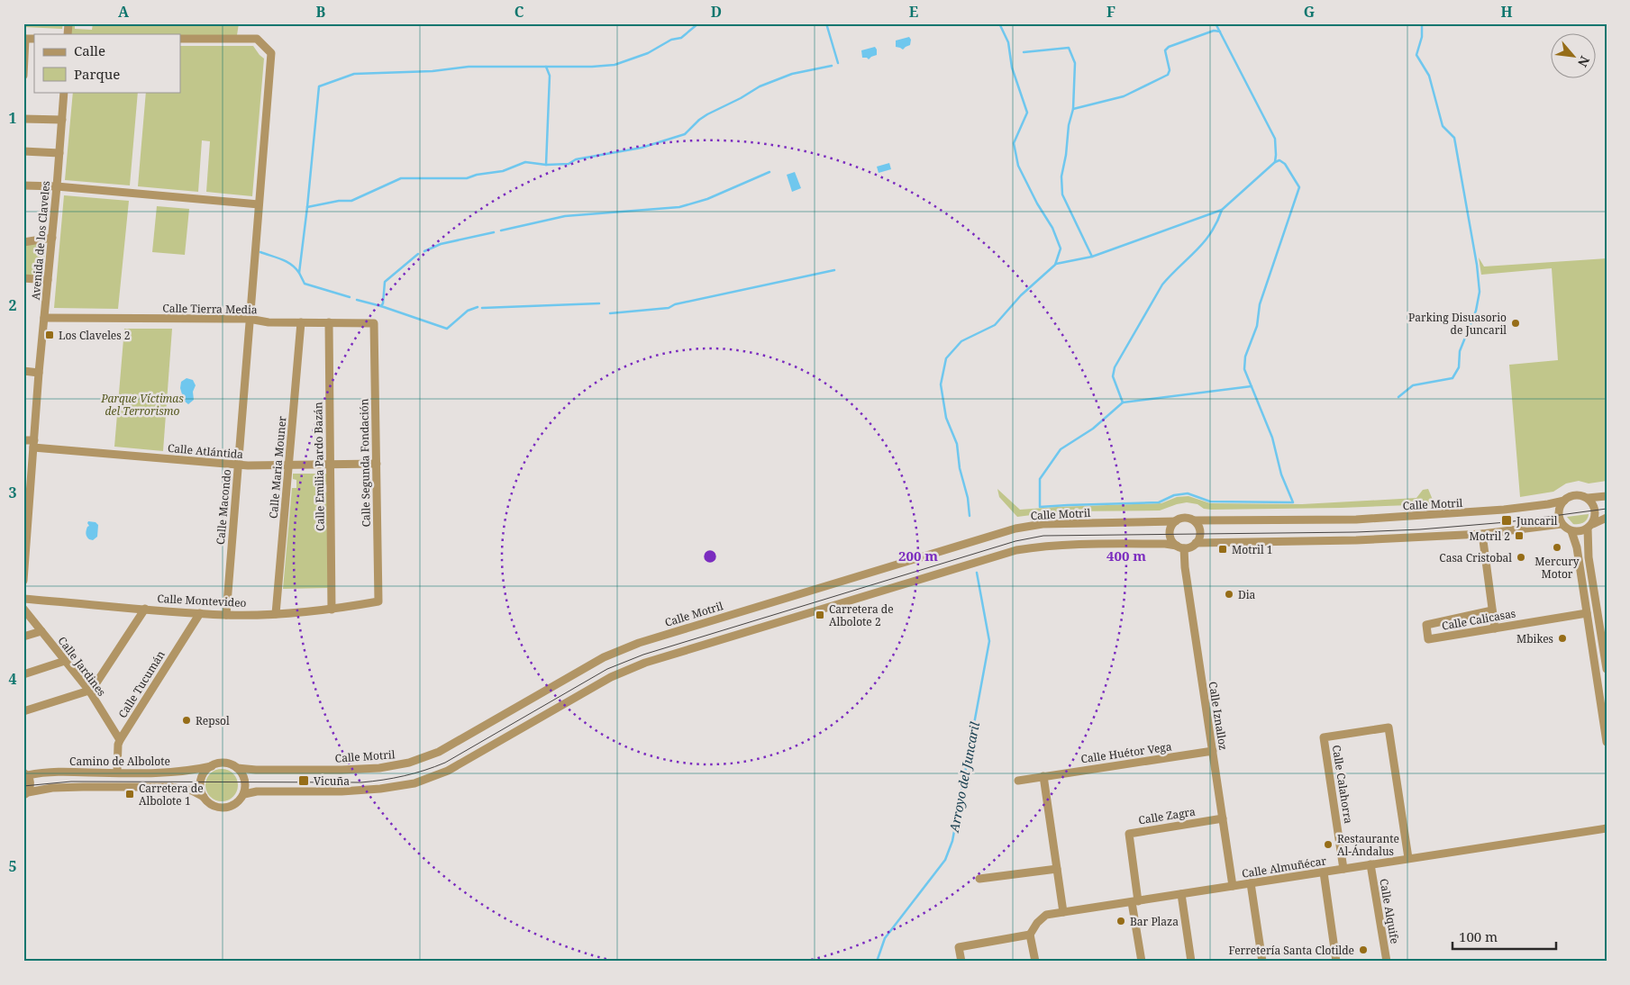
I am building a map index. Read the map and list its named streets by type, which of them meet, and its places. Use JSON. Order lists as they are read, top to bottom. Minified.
{"streets":{"street":["Avenida de los Claveles","Calle Tierra Media","Calle Atlántida","Calle Segunda Fondación","Calle Emilia Pardo Bazán","Calle Maria Mouner","Calle Motril","Calle Macondo","Calle Montevideo","Calle Calicasas","Calle Jardines","Calle Tucumán","Calle Iznalloz","Calle Huétor Vega","Camino de Albolote","Calle Calahorra","Calle Zagra","Calle Almuñécar","Calle Alquife"]},"crossings":[["Avenida de los Claveles","Calle Tierra Media"],["Avenida de los Claveles","Calle Atlántida"],["Calle Tierra Media","Calle Segunda Fondación"],["Calle Tierra Media","Calle Emilia Pardo Bazán"],["Calle Tierra Media","Calle Maria Mouner"],["Calle Tierra Media","Calle Macondo"],["Calle Atlántida","Calle Segunda Fondación"],["Calle Atlántida","Calle Emilia Pardo Bazán"],["Calle Atlántida","Calle Maria Mouner"],["Calle Atlántida","Calle Macondo"],["Calle Segunda Fondación","Calle Montevideo"],["Calle Emilia Pardo Bazán","Calle Montevideo"],["Calle Maria Mouner","Calle Montevideo"],["Calle Motril","Calle Iznalloz"],["Calle Motril","Camino de Albolote"],["Calle Macondo","Calle Montevideo"],["Calle Montevideo","Calle Tucumán"],["Calle Jardines","Calle Tucumán"],["Calle Tucumán","Camino de Albolote"],["Calle Iznalloz","Calle Huétor Vega"],["Calle Iznalloz","Calle Zagra"],["Calle Iznalloz","Calle Almuñécar"],["Calle Calahorra","Calle Almuñécar"],["Calle Zagra","Calle Almuñécar"],["Calle Almuñécar","Calle Alquife"]],"water":["Arroyo del Juncaril"],"parks":["Parque Víctimas del Terrorismo"],"places":{"other":["Parking Disuasorio de Juncaril","Mercury Motor","Casa Cristobal","Dia","Mbikes","Repsol","Restaurante Al-Ándalus","Bar Plaza","Ferretería Santa Clotilde"],"transit":["Los Claveles 2","Juncaril","Motril 2","Motril 1","Carretera de Albolote 2","Vicuña","Carretera de Albolote 1"]},"legend":["Calle","Parque"],"scale_bar":"100 m","north":"bottom right","grid":{"columns":["A","B","C","D","E","F","G","H"],"rows":["1","2","3","4","5"]},"rings":["200 m","400 m"]}
